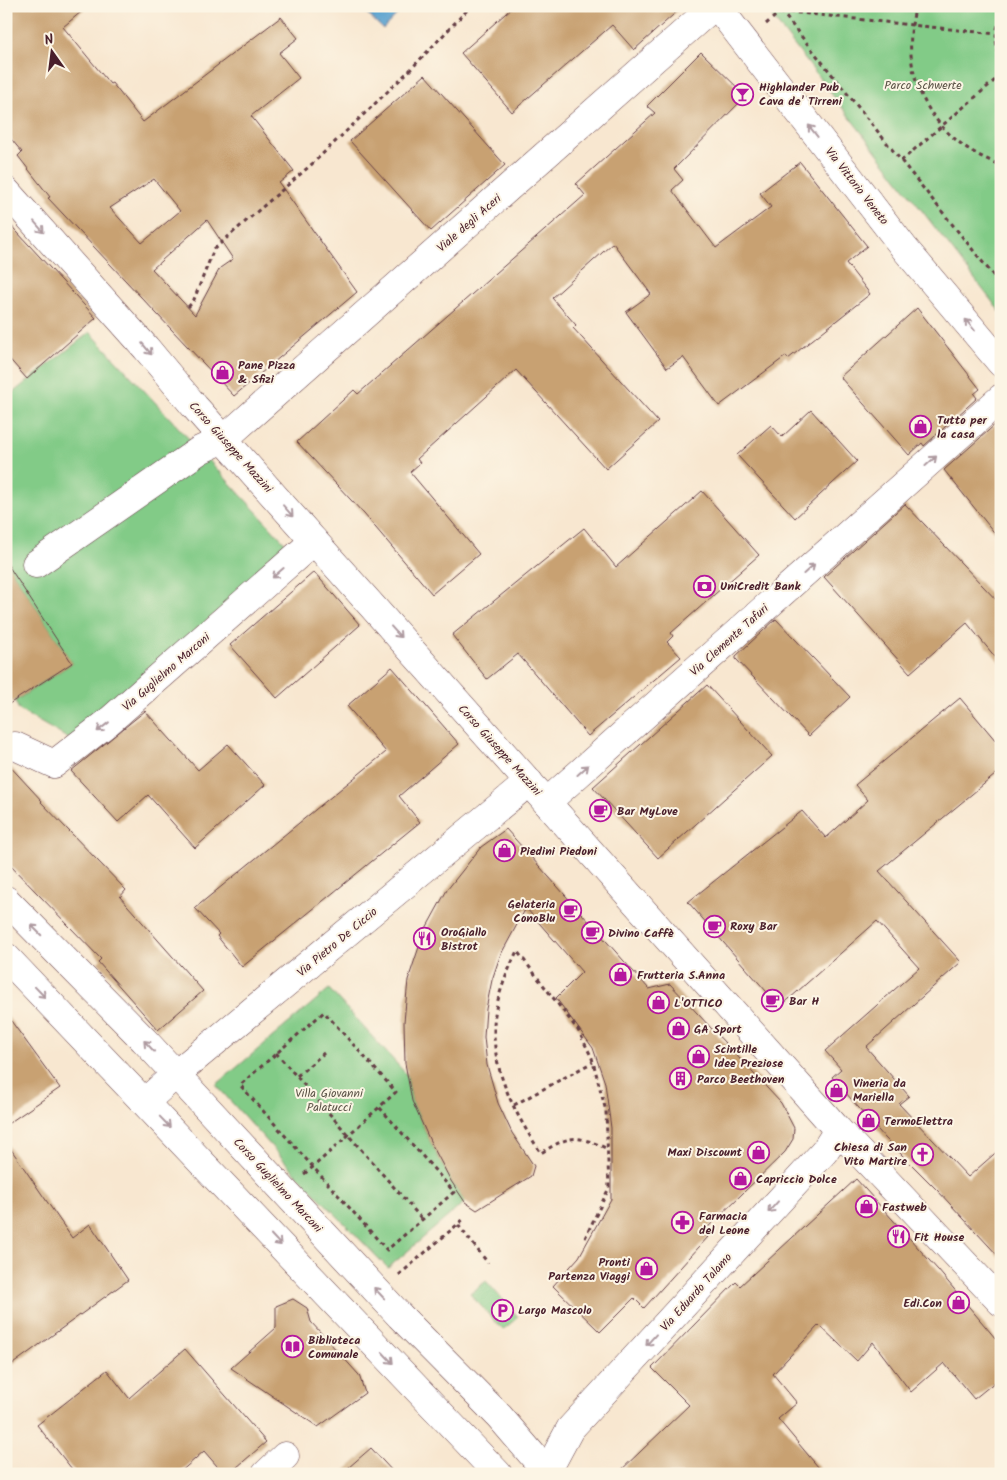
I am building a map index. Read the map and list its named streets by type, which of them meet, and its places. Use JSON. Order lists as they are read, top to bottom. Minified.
{"streets":{"street":["Via Vittorio Veneto","Viale degli Aceri","Corso Giuseppe Mazzini","Via Clemente Tafuri","Via Guglielmo Marconi","Via Pietro De Ciccio","Corso Guglielmo Marconi","Via Eduardo Talamo"]},"crossings":[["Via Vittorio Veneto","Viale degli Aceri"],["Viale degli Aceri","Corso Giuseppe Mazzini"],["Corso Giuseppe Mazzini","Via Clemente Tafuri"],["Corso Giuseppe Mazzini","Via Guglielmo Marconi"],["Corso Giuseppe Mazzini","Via Pietro De Ciccio"],["Corso Giuseppe Mazzini","Via Eduardo Talamo"],["Via Pietro De Ciccio","Corso Guglielmo Marconi"],["Corso Guglielmo Marconi","Via Eduardo Talamo"]],"one_way":["Via Vittorio Veneto","Corso Giuseppe Mazzini","Via Clemente Tafuri","Via Guglielmo Marconi","Via Eduardo Talamo"],"parks":["Parco Schwerte","Villa Giovanni Palatucci"],"places":{"bar":["Highlander Pub Cava de' Tirreni"],"shop":["Pane Pizza & Sfizi","Tutto per la casa","Piedini Piedoni","Frutteria S.Anna","L'OTTICO","GA Sport","Scintille Idee Preziose","Vineria da Mariella","TermoElettra","Maxi Discount","Capriccio Dolce","Fastweb","Pronti Partenza Viaggi","Edi.Con"],"bank":["UniCredit Bank"],"cafe":["Bar MyLove","Gelateria ConoBlu","Roxy Bar","Divino Caffè","Bar H"],"restaurant":["OroGiallo Bistrot","Fit House"],"building":["Parco Beethoven"],"church":["Chiesa di San Vito Martire"],"pharmacy":["Farmacia del Leone"],"parking":["Largo Mascolo"],"library":["Biblioteca Comunale"]},"north":"top"}
